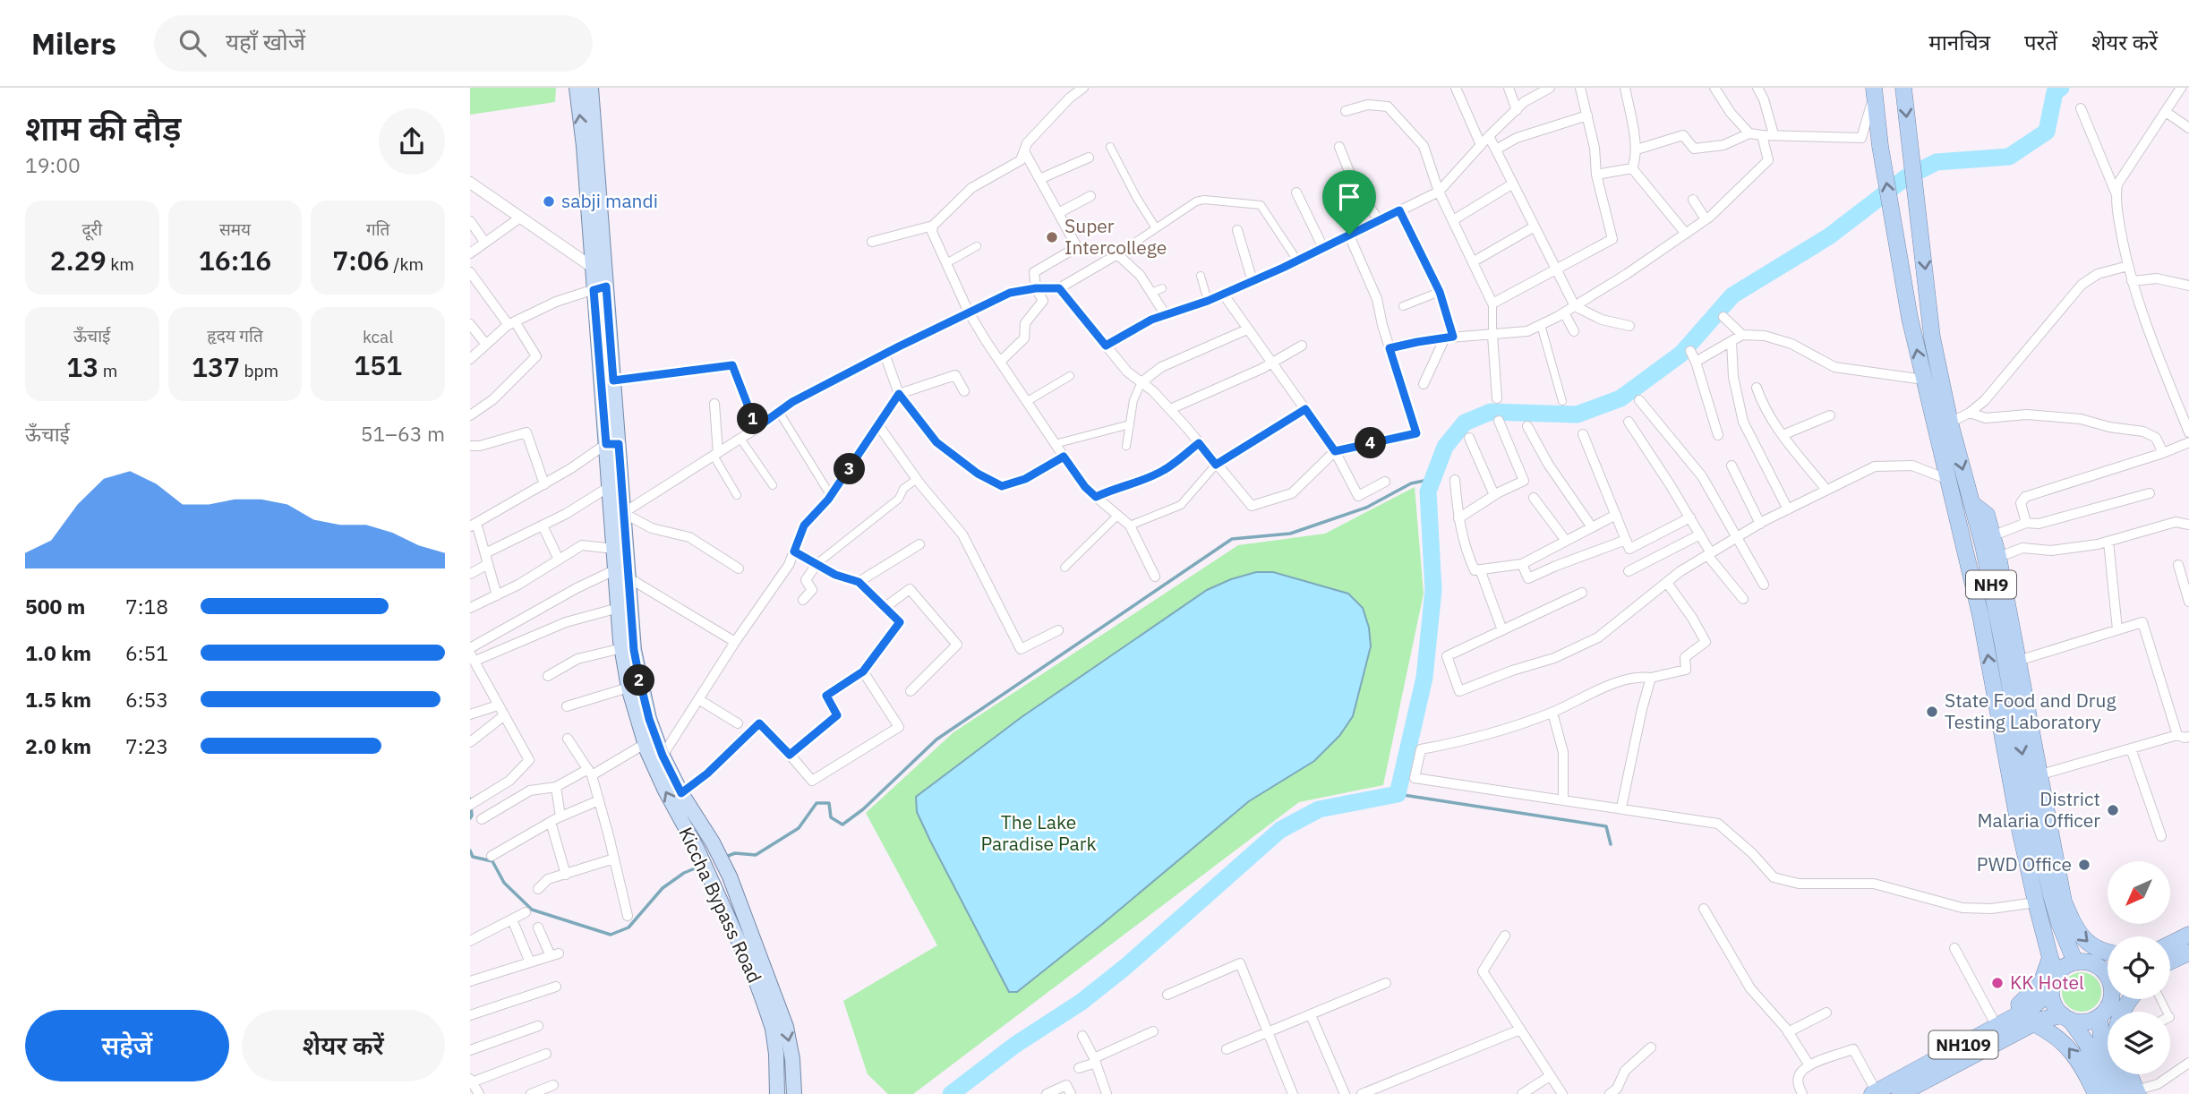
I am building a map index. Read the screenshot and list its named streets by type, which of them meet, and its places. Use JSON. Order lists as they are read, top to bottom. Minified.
{"streets":{"highway":["NH9","NH109"],"main road":["Kiccha Bypass Road"]},"parks":["The Lake Paradise Park"],"places":["sabji mandi","Super Intercollege","State Food and Drug Testing Laboratory","District Malaria Officer","PWD Office","KK Hotel"],"north":"bottom left","page":{"header":"Milers","search":"यहाँ खोजें","nav":["मानचित्र","परतें","शेयर करें"],"heading":["शाम की दौड़","19:00"],"stats":[["दूरी","2.29 km"],["समय","16:16"],["गति","7:06 /km"],["ऊँचाई","13 m"],["हृदय गति","137 bpm"],["kcal","151"]],"pins":["1","4","3","2"],"chart":["ऊँचाई","51–63 m"],"list":[{"name":"500 m","note":"7:18"},{"name":"1.0 km","note":"6:51"},{"name":"1.5 km","note":"6:53"},{"name":"2.0 km","note":"7:23"}],"buttons":["सहेजें","शेयर करें"]}}
